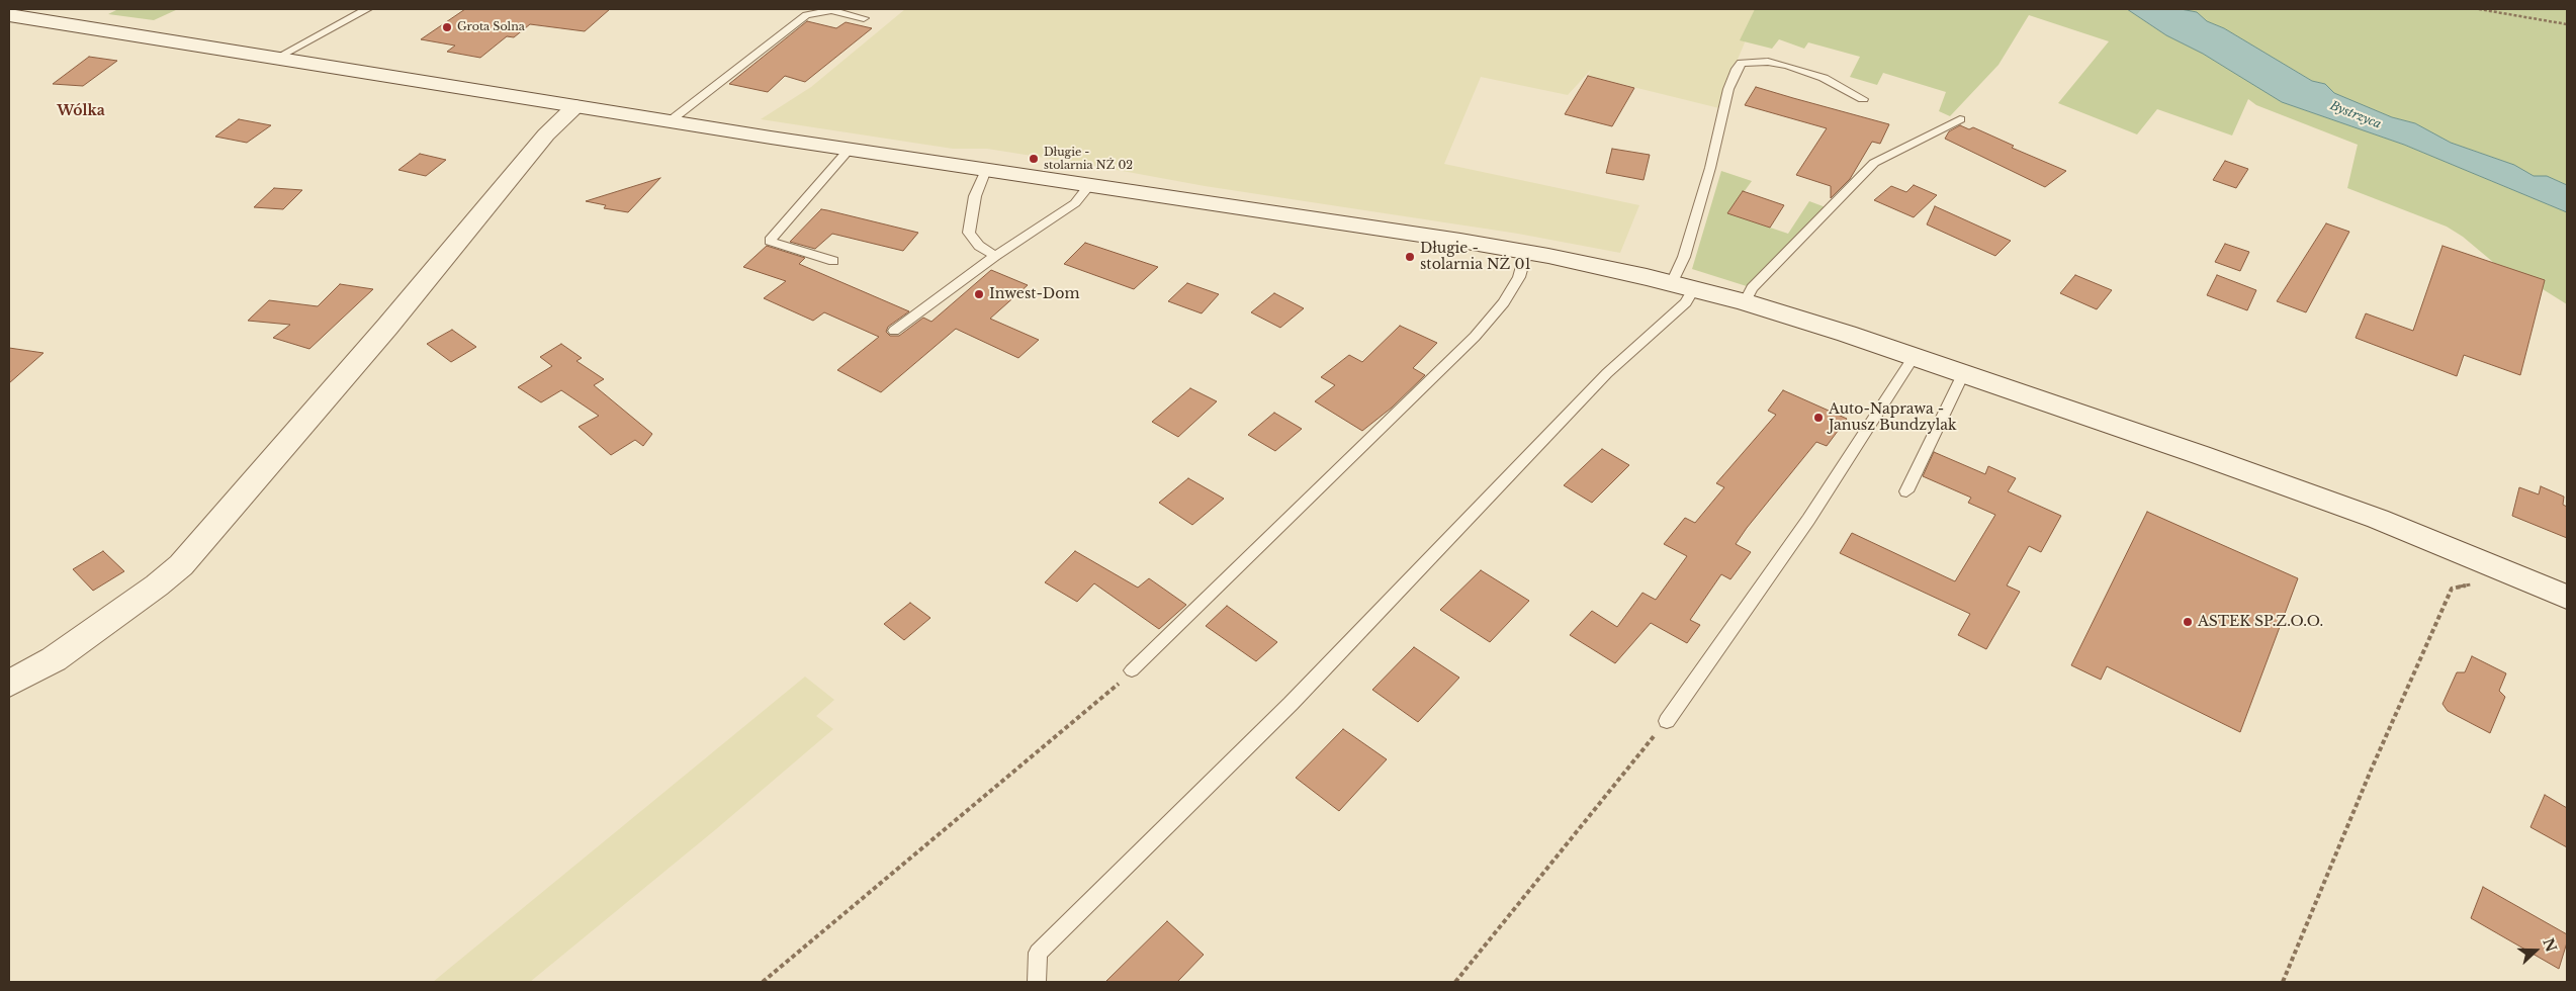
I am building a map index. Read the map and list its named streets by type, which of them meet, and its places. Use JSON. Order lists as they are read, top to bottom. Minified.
{"districts":["Wólka"],"water":["Bystrzyca"],"places":["Grota Solna","Długie - stolarnia NŻ 02","Długie - stolarnia NŻ 01","Inwest-Dom","Auto-Naprawa - Janusz Bundzylak","ASTEK SP.Z.O.O."],"north":"right"}
